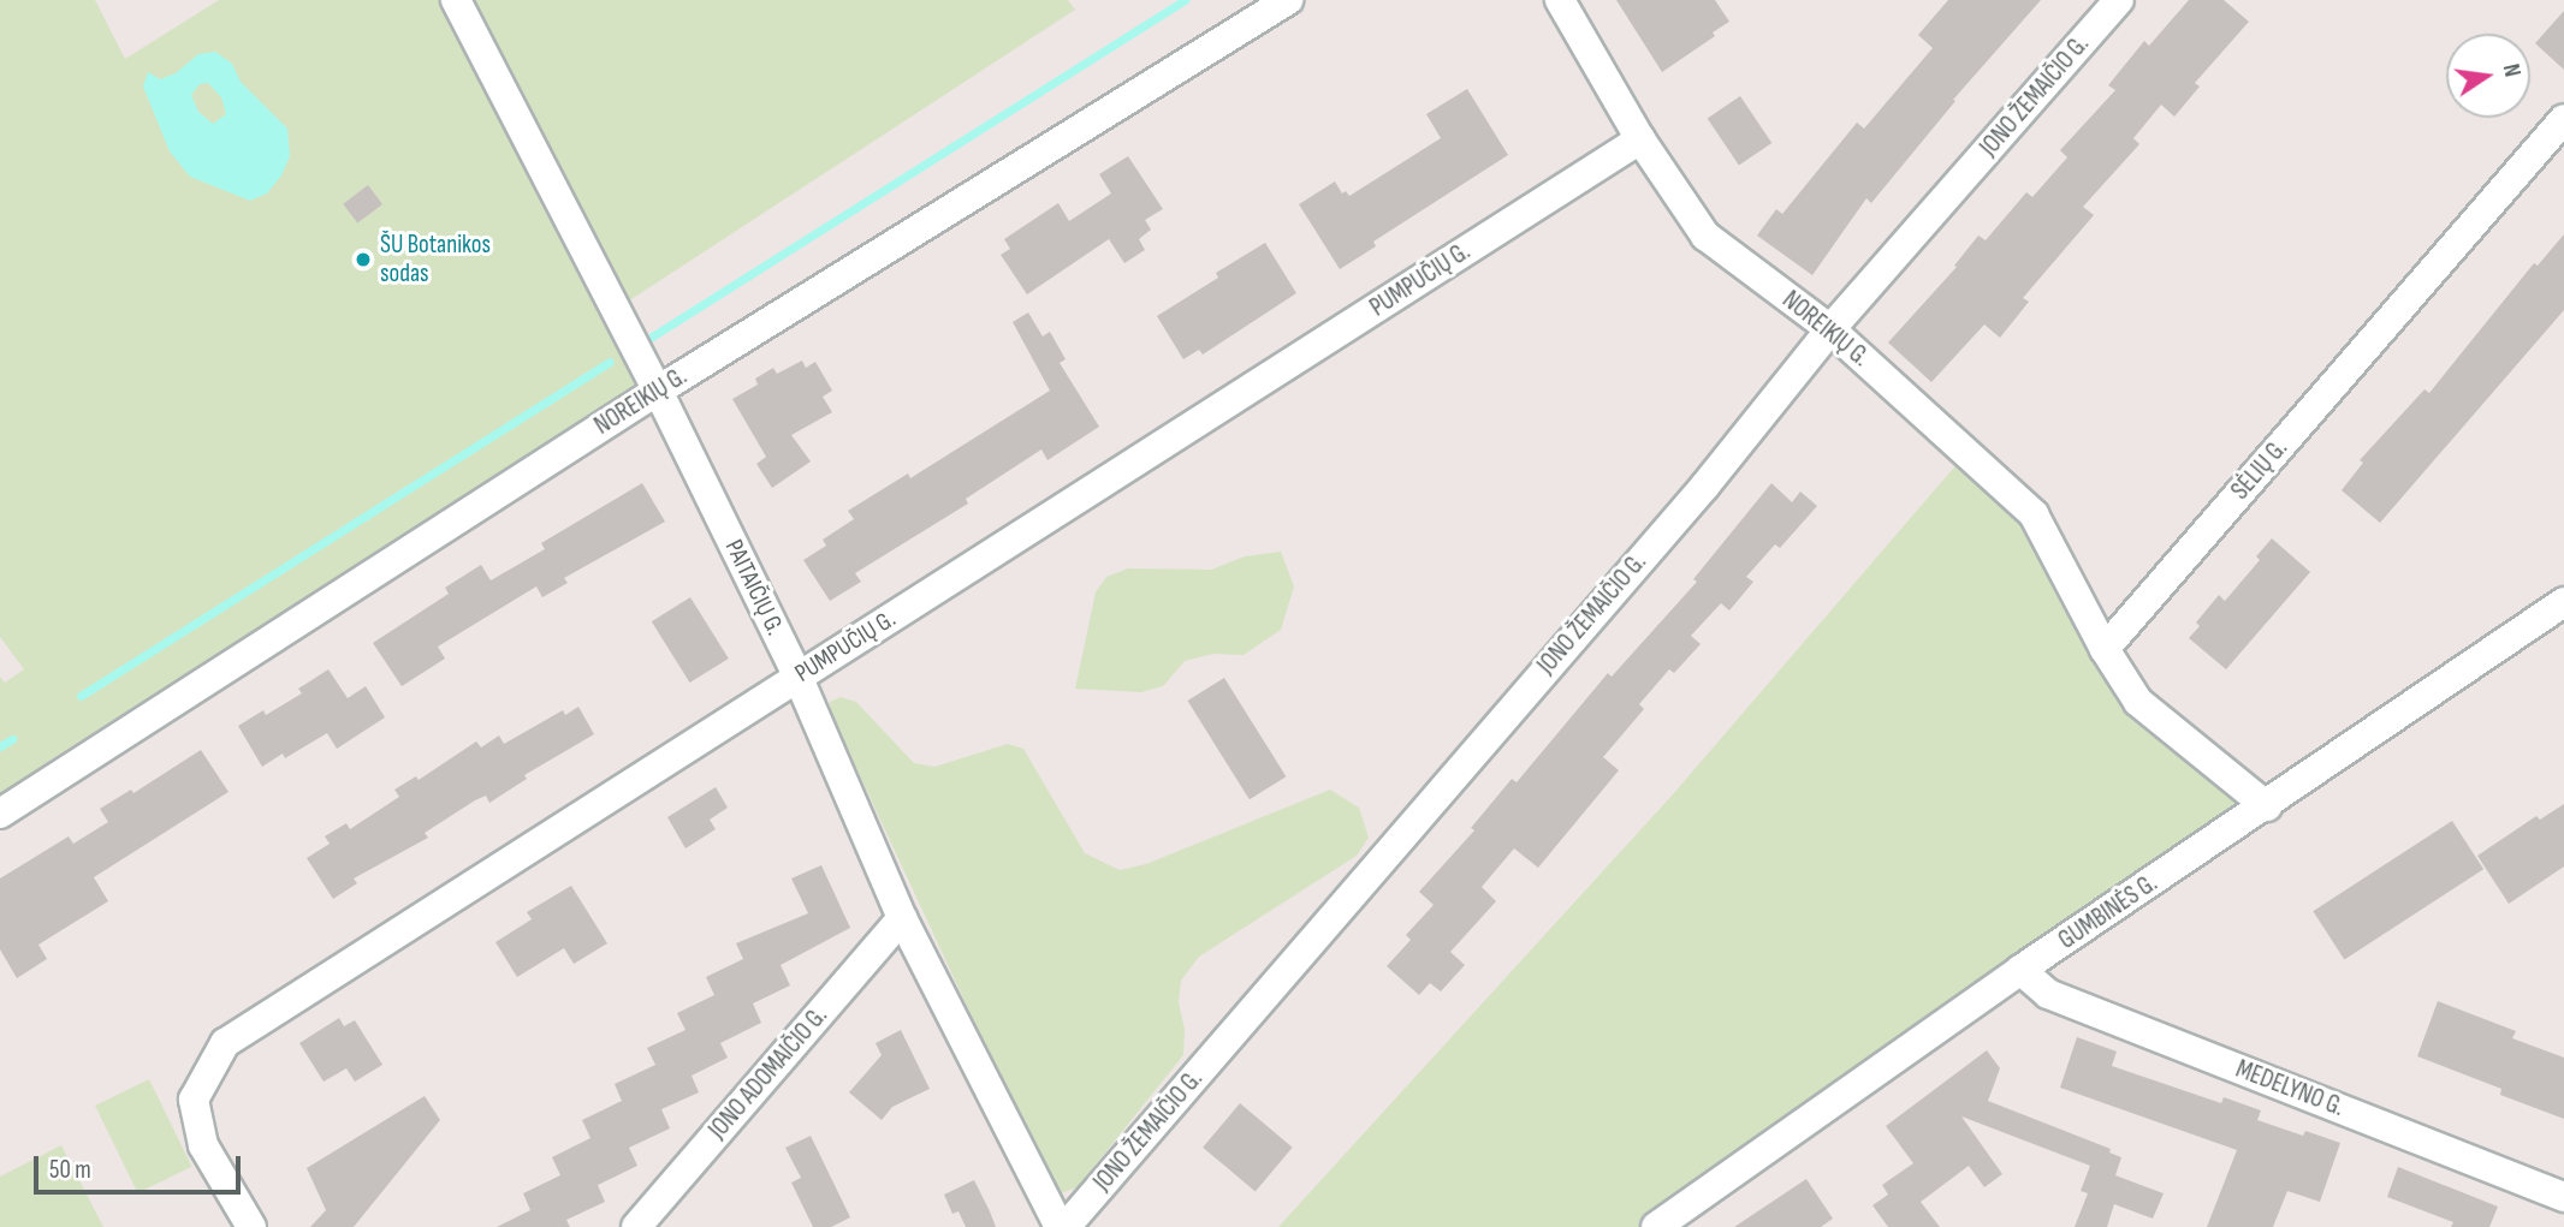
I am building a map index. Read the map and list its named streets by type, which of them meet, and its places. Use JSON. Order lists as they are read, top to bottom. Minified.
{"streets":{"street":["JONO ŽEMAIČIO G.","PUMPUČIŲ G.","NOREIKIŲ G.","SĖLIŲ G.","PAITAIČIŲ G.","GUMBINĖS G.","JONO ADOMAIČIO G.","MEDELYNO G."]},"crossings":[["JONO ŽEMAIČIO G.","NOREIKIŲ G."],["JONO ŽEMAIČIO G.","PAITAIČIŲ G."],["PUMPUČIŲ G.","NOREIKIŲ G."],["PUMPUČIŲ G.","PAITAIČIŲ G."],["NOREIKIŲ G.","SĖLIŲ G."],["NOREIKIŲ G.","PAITAIČIŲ G."],["PAITAIČIŲ G.","JONO ADOMAIČIO G."],["GUMBINĖS G.","MEDELYNO G."]],"places":["ŠU Botanikos sodas"],"scale_bar":"50 m","north":"right"}
